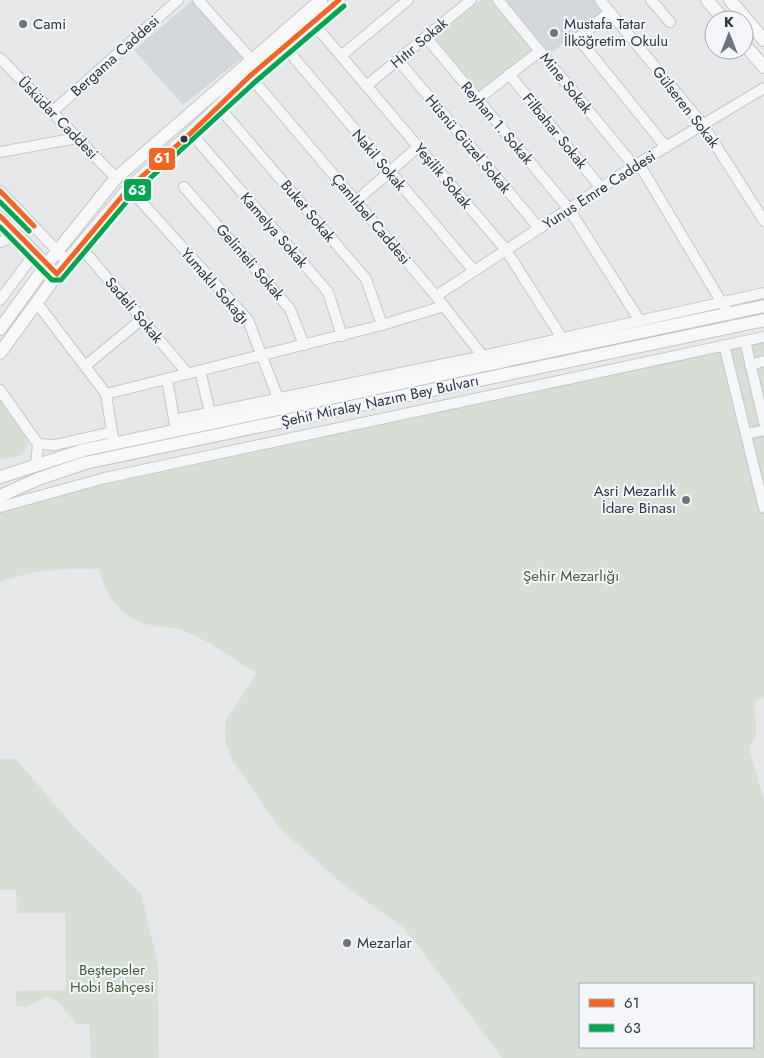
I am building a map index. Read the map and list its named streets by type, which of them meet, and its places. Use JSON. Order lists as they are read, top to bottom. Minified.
{"streets":{"main road":["Şehit Miralay Nazım Bey Bulvarı"],"street":["Hıtır Sokak","Bergama Caddesi","Mine Sokak","Gülseren Sokak","Üsküdar Caddesi","Reyhan 1. Sokak","Filbahar Sokak","Hüsnü Güzel Sokak","Nakil Sokak","Yeşilik Sokak","Yunus Emre Caddesi","Buket Sokak","Çamlıbel Caddesi","Kamelya Sokak","Gelinteli Sokak","Yumaklı Sokağı","Sadeli Sokak"]},"crossings":[["Hıtır Sokak","Reyhan 1. Sokak"],["Hıtır Sokak","Hüsnü Güzel Sokak"],["Hıtır Sokak","Yeşilik Sokak"],["Bergama Caddesi","Üsküdar Caddesi"],["Mine Sokak","Yunus Emre Caddesi"],["Mine Sokak","Şehit Miralay Nazım Bey Bulvarı"],["Gülseren Sokak","Yunus Emre Caddesi"],["Reyhan 1. Sokak","Yunus Emre Caddesi"],["Filbahar Sokak","Yunus Emre Caddesi"],["Hüsnü Güzel Sokak","Yunus Emre Caddesi"],["Nakil Sokak","Yunus Emre Caddesi"],["Yeşilik Sokak","Yunus Emre Caddesi"],["Yunus Emre Caddesi","Çamlıbel Caddesi"],["Çamlıbel Caddesi","Şehit Miralay Nazım Bey Bulvarı"]],"parks":["Şehir Mezarlığı","Beştepeler Hobi Bahçesi"],"places":["Cami","Mustafa Tatar İlköğretim Okulu","Asri Mezarlık İdare Binası","Mezarlar"],"lines":["transit line 61","transit line 63"],"legend":["61","63"],"north":"top"}
